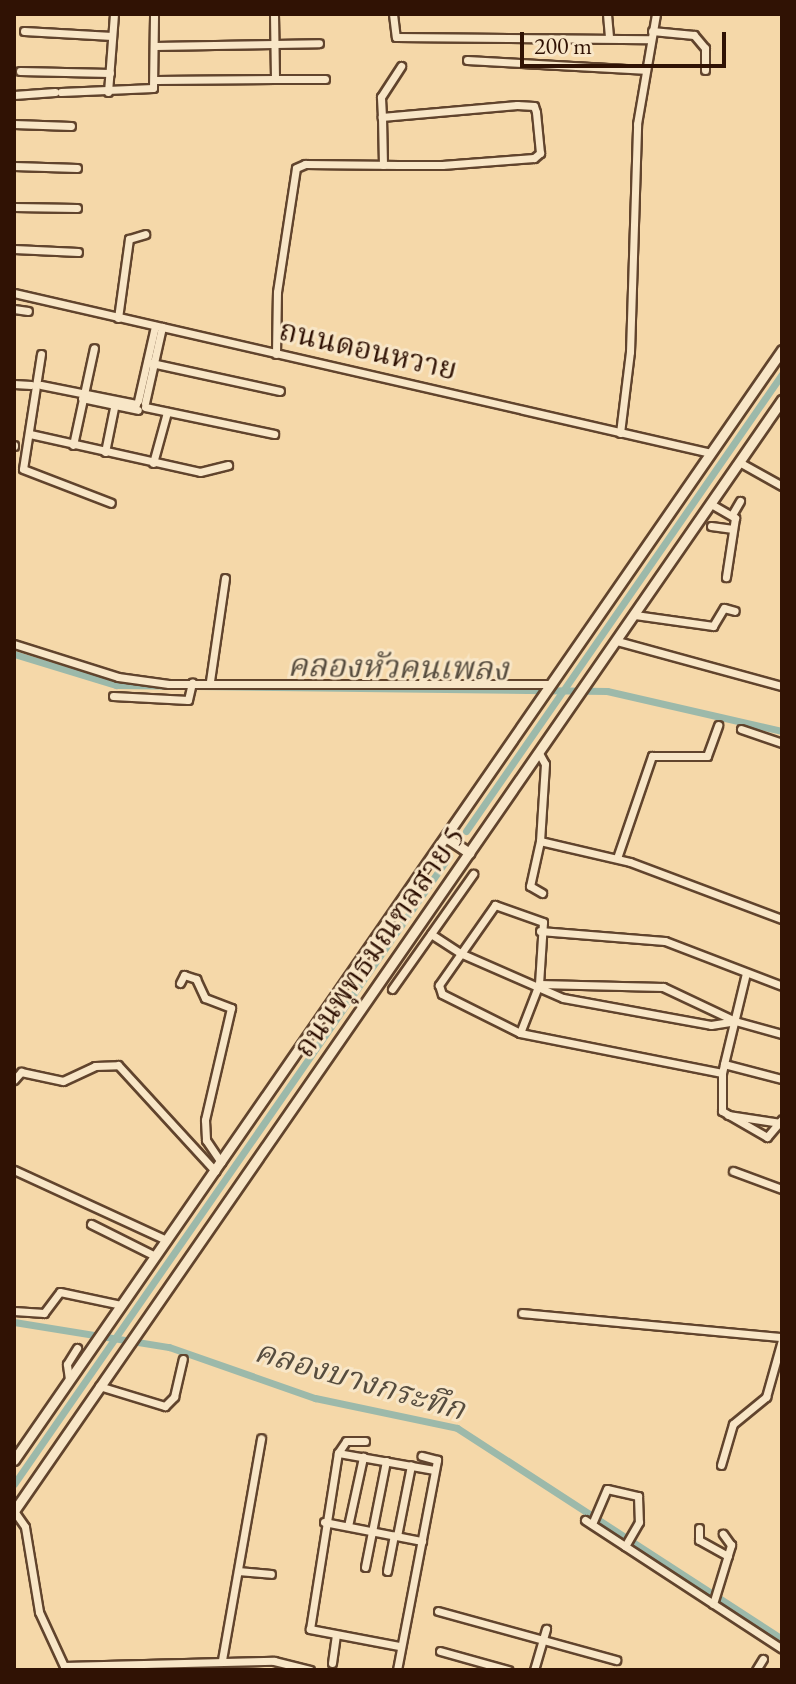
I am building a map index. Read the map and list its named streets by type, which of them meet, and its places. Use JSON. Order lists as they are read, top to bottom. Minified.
{"streets":{"main road":["ถนนพุทธมณฑลสาย 5"],"street":["ถนนดอนหวาย"]},"crossings":[["ถนนดอนหวาย","ถนนพุทธมณฑลสาย 5"]],"water":["คลองหัวคนเพลง","คลองบางกระทึก"],"scale_bar":"200 m"}
